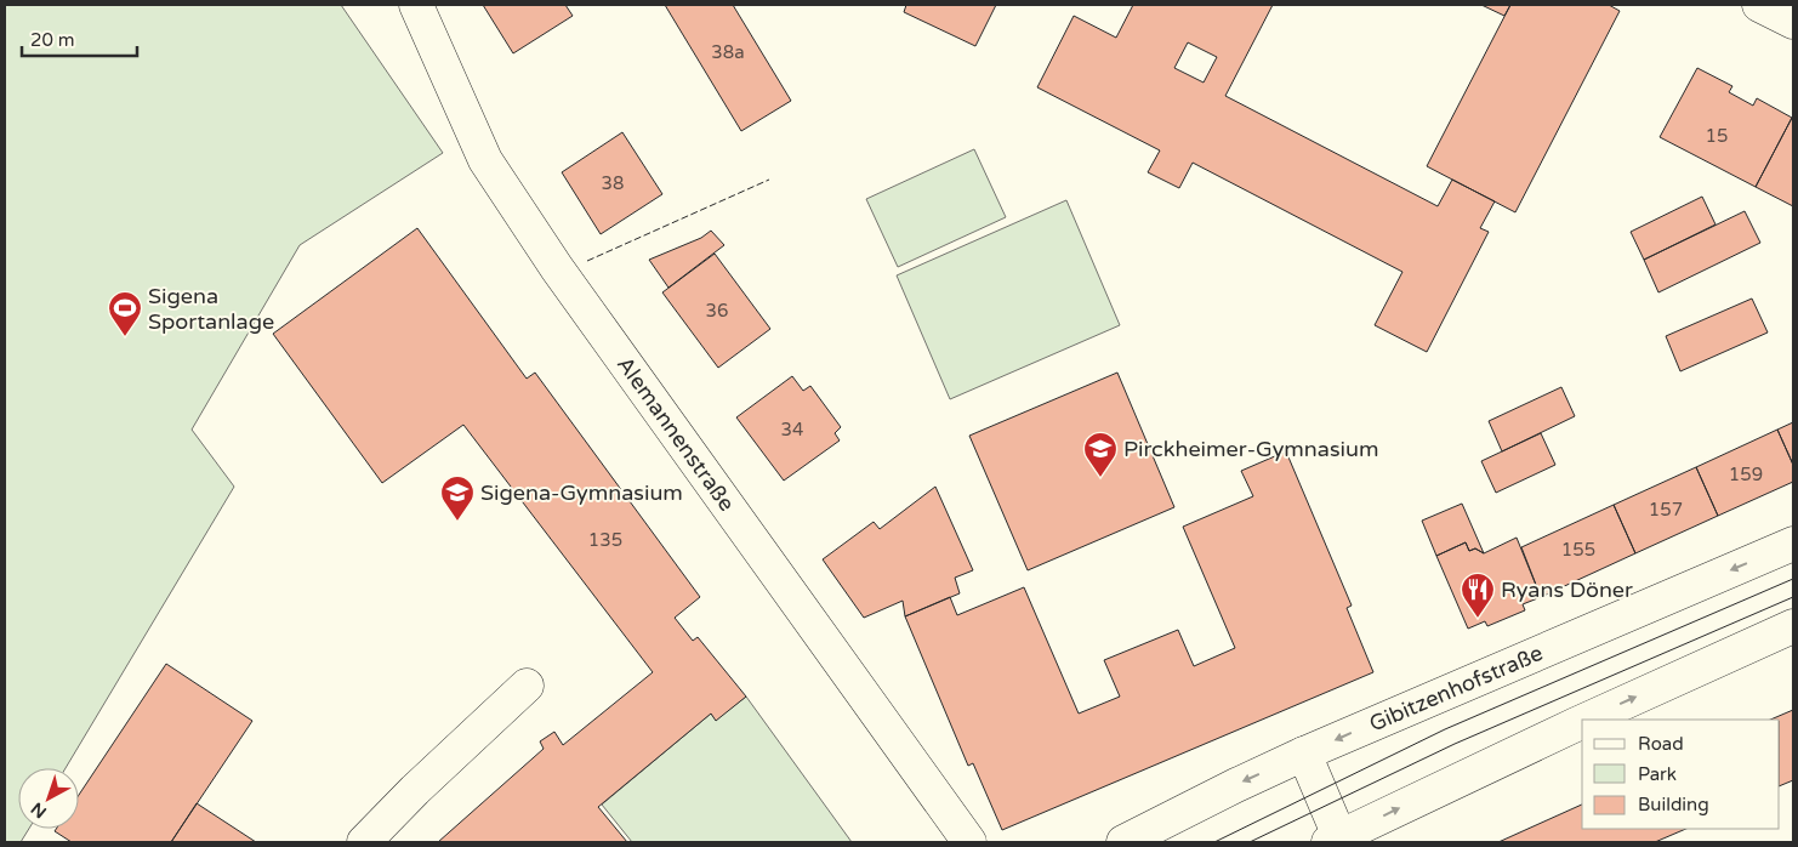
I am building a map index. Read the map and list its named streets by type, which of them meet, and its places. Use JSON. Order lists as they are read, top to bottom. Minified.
{"streets":{"main road":["Alemannenstraße","Gibitzenhofstraße"]},"places":{"sports":["Sigena Sportanlage"],"school or university":["Pirckheimer-Gymnasium","Sigena-Gymnasium"],"restaurant":["Ryans Döner"]},"house_numbers":["38a","15","38","36","34","159","157","135","155"],"legend":["Road","Park","Building"],"scale_bar":"20 m","north":"bottom left"}
